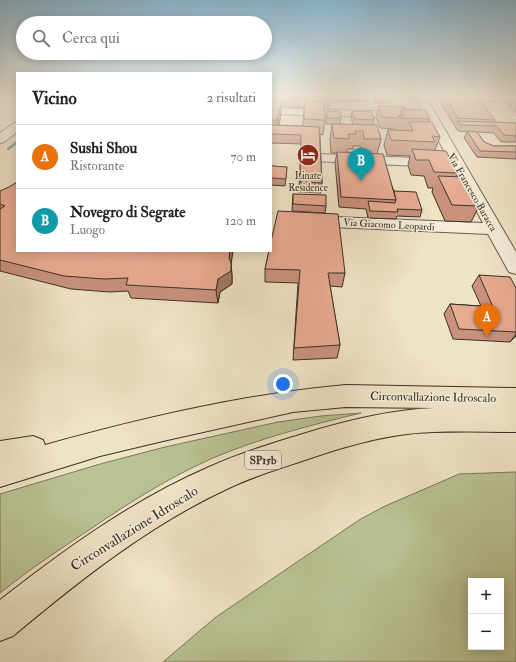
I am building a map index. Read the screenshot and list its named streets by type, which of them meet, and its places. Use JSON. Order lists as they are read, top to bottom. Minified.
{"streets":{"main road":["Circonvallazione Idroscalo","SP15b"],"street":["Via Francesco Baracca","Via Giacomo Leopardi"]},"crossings":[["Via Francesco Baracca","Via Giacomo Leopardi"]],"places":{"hotel":["Linate Residence"]},"page":{"search":"Cerca qui","heading":["Vicino","2 risultati"],"list":[{"mark":"A","name":"Sushi Shou","note":"Ristorante","value":"70 m"},{"mark":"B","name":"Novegro di Segrate","note":"Luogo","value":"120 m"}],"pins":["B","A"],"map_buttons":["+","−"]}}
